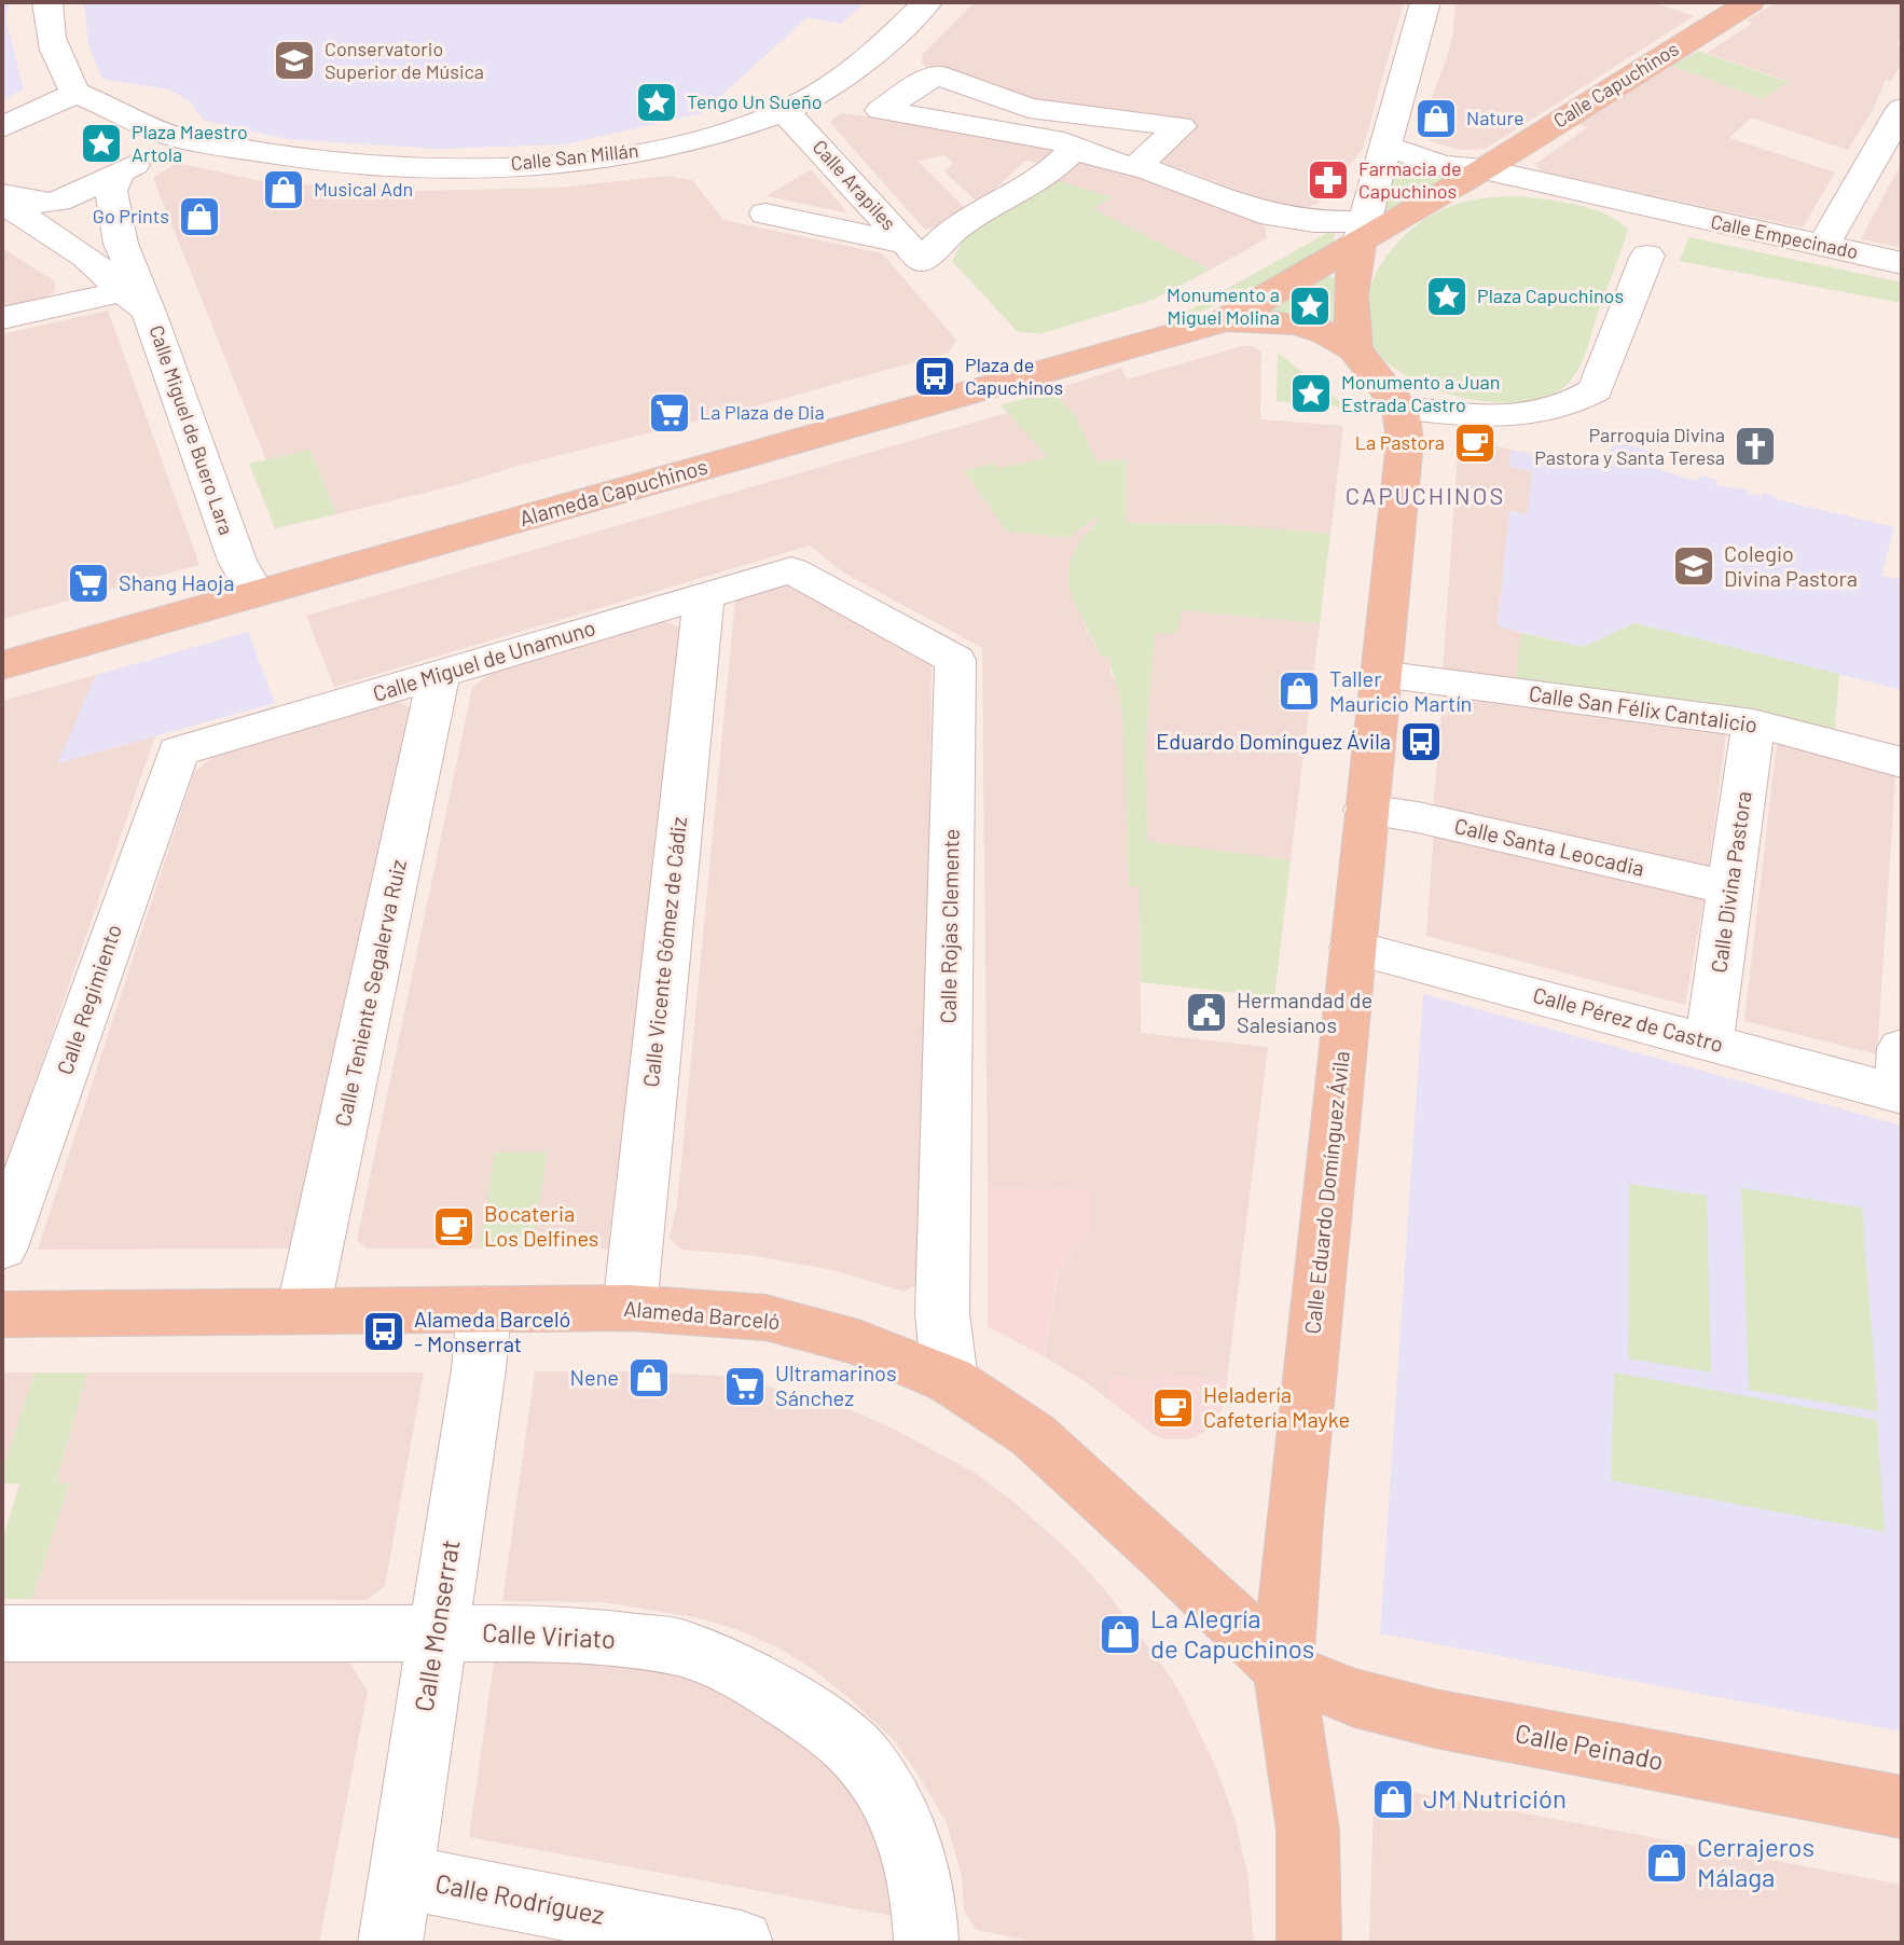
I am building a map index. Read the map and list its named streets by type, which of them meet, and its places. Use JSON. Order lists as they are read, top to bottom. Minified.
{"streets":{"main road":["Calle Capuchinos","Alameda Capuchinos","Calle Eduardo Domínguez Ávila","Alameda Barceló","Calle Peinado"],"street":["Calle San Millán","Calle Arapiles","Calle Empecinado","Calle Miguel de Buero Lara","Calle Miguel de Unamuno","Calle San Félix Cantalicio","Calle Santa Leocadia","Calle Divina Pastora","Calle Rojas Clemente","Calle Vicente Gómez de Cádiz","Calle Teniente Segalerva Ruiz","Calle Regimiento","Calle Pérez de Castro","Calle Monserrat","Calle Viriato","Calle Rodríguez"]},"crossings":[["Calle Capuchinos","Calle Empecinado"],["Calle San Millán","Calle Arapiles"],["Calle Miguel de Buero Lara","Alameda Capuchinos"],["Calle Miguel de Unamuno","Calle Rojas Clemente"],["Calle Miguel de Unamuno","Calle Vicente Gómez de Cádiz"],["Calle Miguel de Unamuno","Calle Teniente Segalerva Ruiz"],["Calle Miguel de Unamuno","Calle Regimiento"],["Calle San Félix Cantalicio","Calle Divina Pastora"],["Calle San Félix Cantalicio","Calle Eduardo Domínguez Ávila"],["Calle Santa Leocadia","Calle Divina Pastora"],["Calle Santa Leocadia","Calle Eduardo Domínguez Ávila"],["Calle Divina Pastora","Calle Pérez de Castro"],["Calle Rojas Clemente","Alameda Barceló"],["Calle Vicente Gómez de Cádiz","Alameda Barceló"],["Calle Teniente Segalerva Ruiz","Alameda Barceló"],["Calle Pérez de Castro","Calle Eduardo Domínguez Ávila"],["Calle Eduardo Domínguez Ávila","Alameda Barceló"],["Calle Eduardo Domínguez Ávila","Calle Peinado"],["Alameda Barceló","Calle Monserrat"],["Alameda Barceló","Calle Peinado"],["Calle Monserrat","Calle Viriato"],["Calle Monserrat","Calle Rodríguez"]],"districts":["CAPUCHINOS"],"places":{"school or university":["Conservatorio Superior de Música","Colegio Divina Pastora"],"place":["Tengo Un Sueño","Plaza Maestro Artola","Plaza Capuchinos","Monumento a Miguel Molina","Monumento a Juan Estrada Castro"],"shop":["Nature","Musical Adn","Go Prints","Taller Mauricio Martín","Nene","La Alegría de Capuchinos","JM Nutrición","Cerrajeros Málaga"],"pharmacy":["Farmacia de Capuchinos"],"bus stop":["Plaza de Capuchinos","Eduardo Domínguez Ávila","Alameda Barceló - Monserrat"],"supermarket":["La Plaza de Dia","Shang Haoja","Ultramarinos Sánchez"],"cafe":["La Pastora","Bocateria Los Delfines","Heladería Cafetería Mayke"],"church":["Parroquía Divina Pastora y Santa Teresa"],"public building":["Hermandad de Salesianos"]}}
